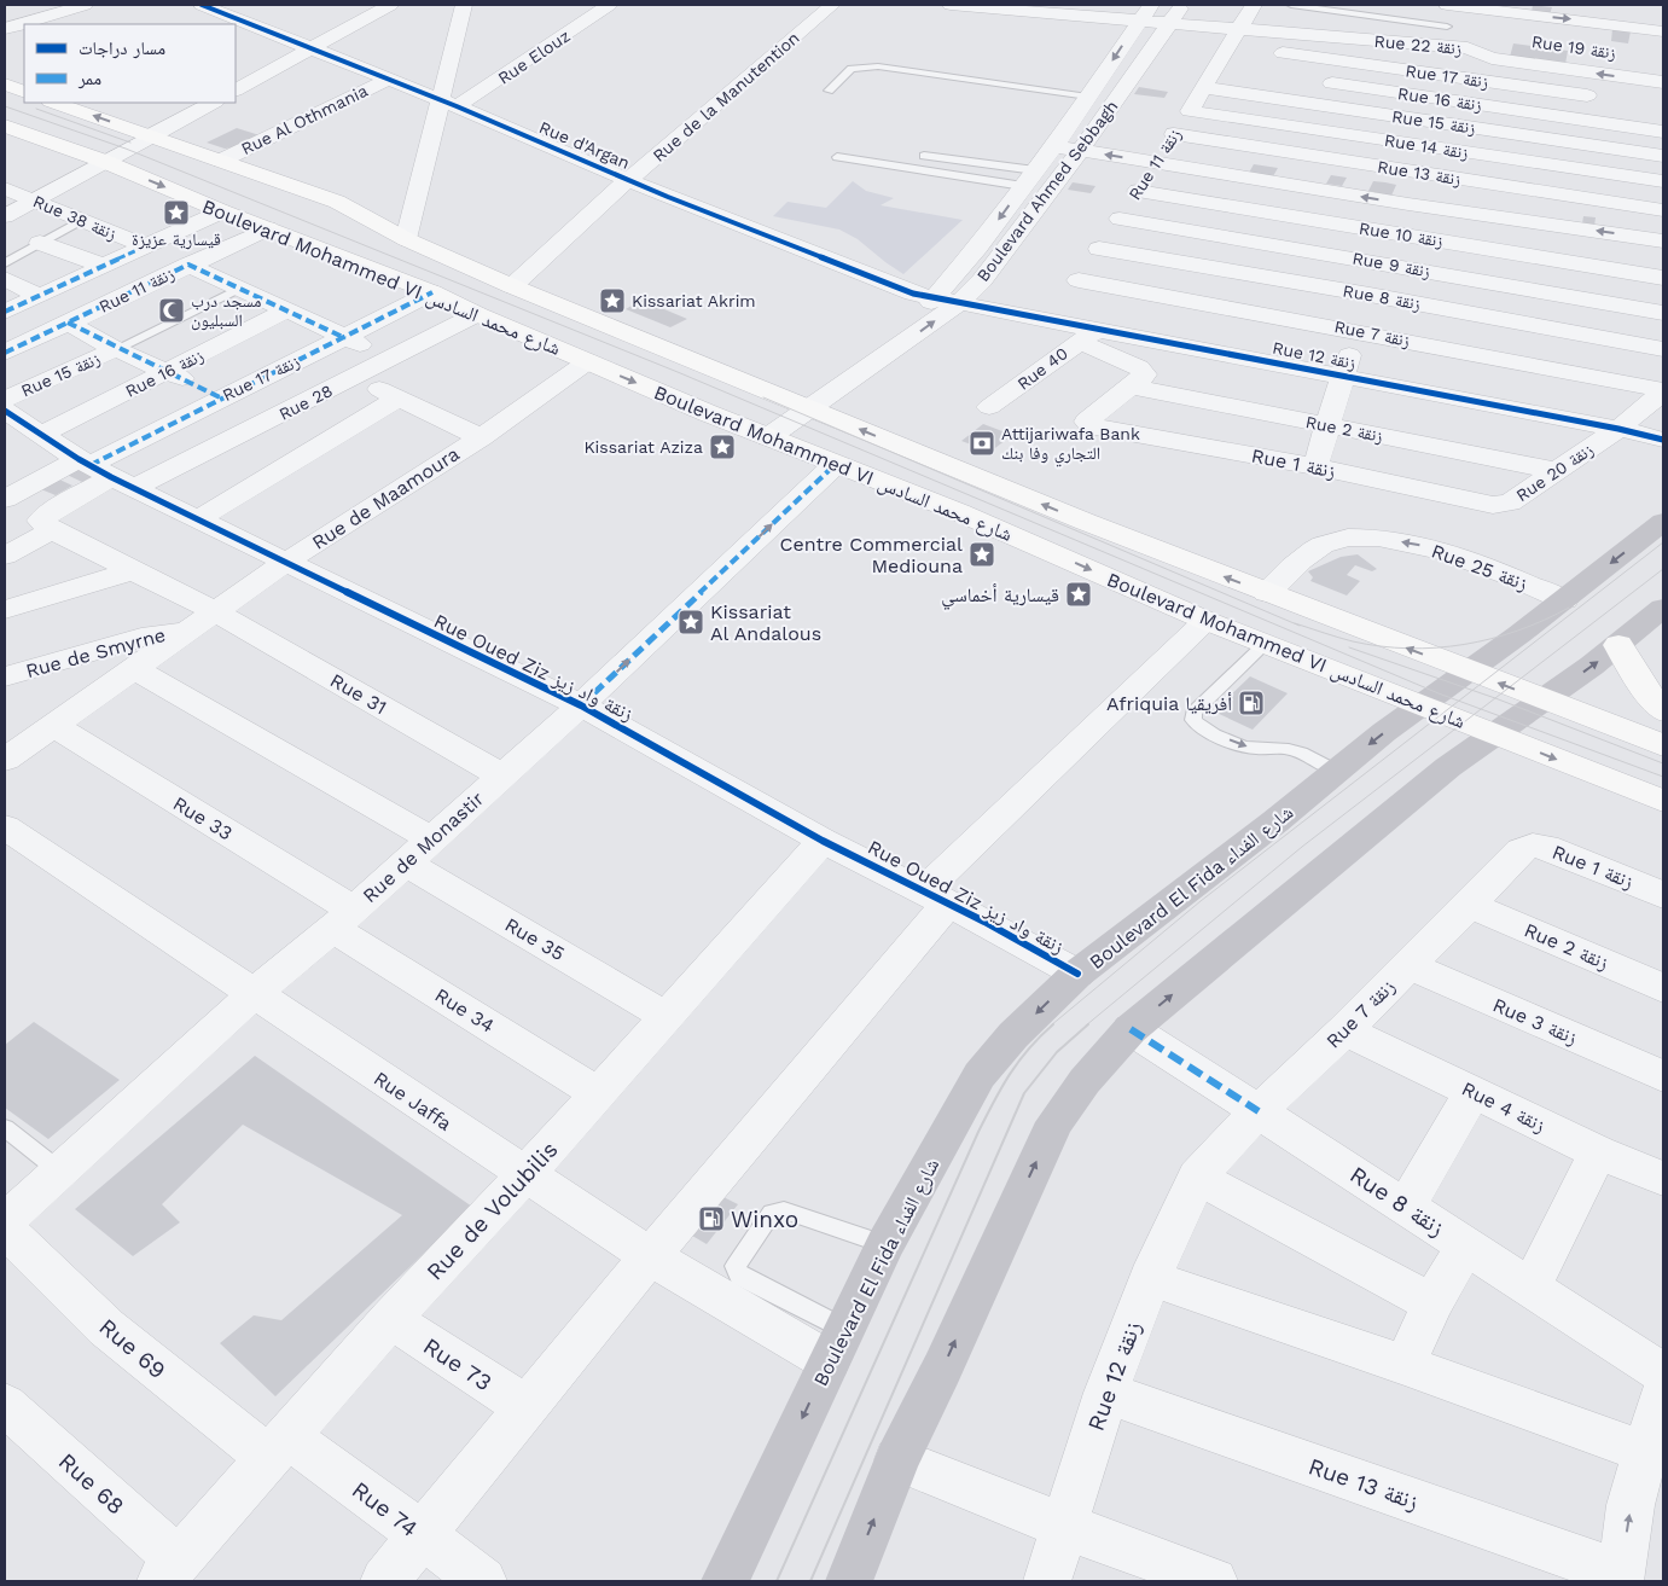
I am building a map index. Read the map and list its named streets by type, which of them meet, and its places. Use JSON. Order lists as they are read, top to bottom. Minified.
{"streets":{"main road":["Boulevard Mohammed VI شارع محمد السادس","Boulevard El Fida شارع الفداء"],"street":["Rue 22 زنقة","Rue Elouz","Rue 17 زنقة","Rue de la Manutention","Rue 16 زنقة","Rue Al Othmania","Rue 15 زنقة","Rue d'Argan","Rue 14 زنقة","Rue 11 زنقة","Rue 13 زنقة","Boulevard Ahmed Sebbagh","Rue 38 زنقة","Rue 10 زنقة","Rue 9 زنقة","Rue 8 زنقة","Rue 7 زنقة","Rue 12 زنقة","Rue 40","Rue 28","Rue 2 زنقة","Rue 1 زنقة","Rue 20 زنقة","Rue de Maamoura","Rue 25 زنقة","Rue de Smyrne","Rue Oued Ziz زنقة واد زيز","Rue 31","Rue 33","Rue de Monastir","Rue 35","Rue 34","Rue 3 زنقة","Rue Jaffa","Rue 4 زنقة","Rue de Volubilis","Rue 69","Rue 73","Rue 68","Rue 74"]},"crossings":[["Rue 22 زنقة","Rue 11 زنقة"],["Rue 22 زنقة","Boulevard Ahmed Sebbagh"],["Rue Elouz","Rue d'Argan"],["Rue 17 زنقة","Rue 11 زنقة"],["Rue 17 زنقة","Boulevard Mohammed VI شارع محمد السادس"],["Rue 17 زنقة","Rue 28"],["Rue 17 زنقة","Rue Oued Ziz زنقة واد زيز"],["Rue de la Manutention","Rue d'Argan"],["Rue de la Manutention","Boulevard Mohammed VI شارع محمد السادس"],["Rue 16 زنقة","Rue Oued Ziz زنقة واد زيز"],["Rue Al Othmania","Rue d'Argan"],["Rue Al Othmania","Boulevard Mohammed VI شارع محمد السادس"],["Rue 15 زنقة","Rue 11 زنقة"],["Rue d'Argan","Boulevard Ahmed Sebbagh"],["Rue d'Argan","Rue 12 زنقة"],["Rue 14 زنقة","Rue 11 زنقة"],["Rue 11 زنقة","Rue 13 زنقة"],["Rue 11 زنقة","Rue 10 زنقة"],["Rue 11 زنقة","Rue 9 زنقة"],["Rue 11 زنقة","Boulevard Mohammed VI شارع محمد السادس"],["Rue 11 زنقة","Rue 8 زنقة"],["Rue 11 زنقة","Rue 7 زنقة"],["Rue 11 زنقة","Rue 12 زنقة"],["Rue 13 زنقة","Rue 12 زنقة"],["Boulevard Ahmed Sebbagh","Boulevard Mohammed VI شارع محمد السادس"],["Boulevard Ahmed Sebbagh","Rue 12 زنقة"],["Boulevard Mohammed VI شارع محمد السادس","Rue 28"],["Boulevard Mohammed VI شارع محمد السادس","Rue de Maamoura"],["Boulevard Mohammed VI شارع محمد السادس","Rue 25 زنقة"],["Boulevard Mohammed VI شارع محمد السادس","Rue de Monastir"],["Boulevard Mohammed VI شارع محمد السادس","Boulevard El Fida شارع الفداء"],["Rue 8 زنقة","Rue 7 زنقة"],["Rue 7 زنقة","Rue 12 زنقة"],["Rue 7 زنقة","Rue 2 زنقة"],["Rue 7 زنقة","Rue 1 زنقة"],["Rue 7 زنقة","Rue 20 زنقة"],["Rue 7 زنقة","Rue 3 زنقة"],["Rue 7 زنقة","Rue 4 زنقة"],["Rue 12 زنقة","Rue 40"],["Rue 12 زنقة","Rue 20 زنقة"],["Rue 28","Rue Oued Ziz زنقة واد زيز"],["Rue 2 زنقة","Rue 1 زنقة"],["Rue 2 زنقة","Rue 20 زنقة"],["Rue 1 زنقة","Rue 20 زنقة"],["Rue de Maamoura","Rue de Smyrne"],["Rue de Maamoura","Rue Oued Ziz زنقة واد زيز"],["Rue de Maamoura","Rue 31"],["Rue de Maamoura","Rue 33"],["Rue 25 زنقة","Boulevard El Fida شارع الفداء"],["Rue Oued Ziz زنقة واد زيز","Rue de Monastir"],["Rue Oued Ziz زنقة واد زيز","Boulevard El Fida شارع الفداء"],["Rue Oued Ziz زنقة واد زيز","Rue de Volubilis"],["Rue 31","Rue de Monastir"],["Rue 33","Rue de Monastir"],["Rue 33","Rue 34"],["Rue de Monastir","Rue 35"],["Rue de Monastir","Rue 34"],["Rue de Monastir","Rue Jaffa"],["Boulevard El Fida شارع الفداء","Rue Jaffa"],["Rue 35","Rue de Volubilis"],["Rue 34","Rue de Volubilis"],["Rue Jaffa","Rue de Volubilis"],["Rue de Volubilis","Rue 69"],["Rue de Volubilis","Rue 73"],["Rue de Volubilis","Rue 68"],["Rue de Volubilis","Rue 74"],["Rue 69","Rue 74"]],"one_way":["Rue 25 زنقة"],"places":{"place":["قيسارية عزيزة","Kissariat Akrim","Kissariat Aziza","Centre Commercial Mediouna","قيسارية أخماسي","Kissariat Al Andalous"],"mosque":["مسجد درب السبليون"],"bank":["Attijariwafa Bank التجاري وفا بنك"],"fuel station":["Afriquia أفريقيا","Winxo"]},"legend":["مسار دراجات","ممر"]}
